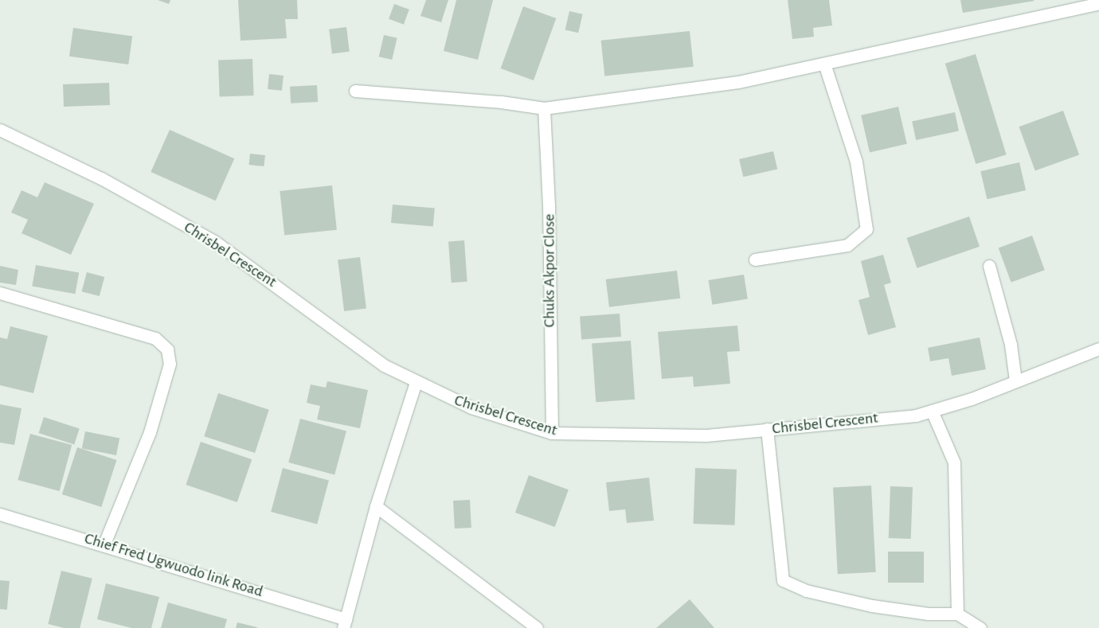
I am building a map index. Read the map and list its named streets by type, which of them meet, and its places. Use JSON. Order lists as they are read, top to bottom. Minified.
{"streets":{"street":["Chrisbel Crescent","Chuks Akpor Close","Chief Fred Ugwuodo link Road"]},"crossings":[["Chrisbel Crescent","Chuks Akpor Close"]]}
